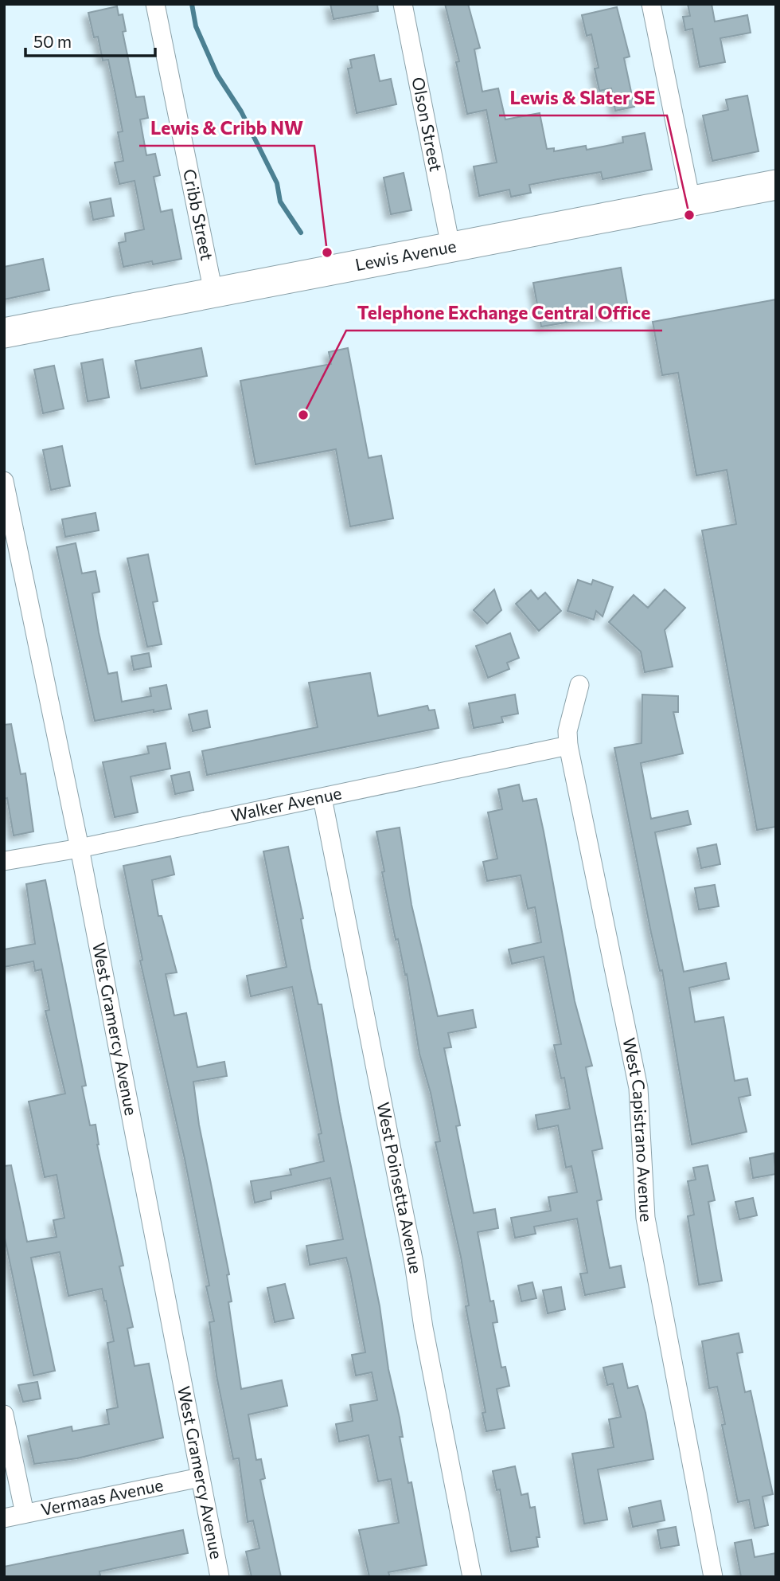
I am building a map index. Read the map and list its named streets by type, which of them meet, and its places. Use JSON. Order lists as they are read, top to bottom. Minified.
{"streets":{"main road":["Lewis Avenue"],"street":["Olson Street","Cribb Street","Walker Avenue","West Gramercy Avenue","West Capistrano Avenue","West Poinsetta Avenue","Vermaas Avenue"]},"crossings":[["Olson Street","Lewis Avenue"],["Cribb Street","Lewis Avenue"],["Walker Avenue","West Gramercy Avenue"],["Walker Avenue","West Capistrano Avenue"],["Walker Avenue","West Poinsetta Avenue"],["West Gramercy Avenue","Vermaas Avenue"]],"places":["Lewis & Slater SE","Lewis & Cribb NW","Telephone Exchange Central Office"],"scale_bar":"50 m"}
